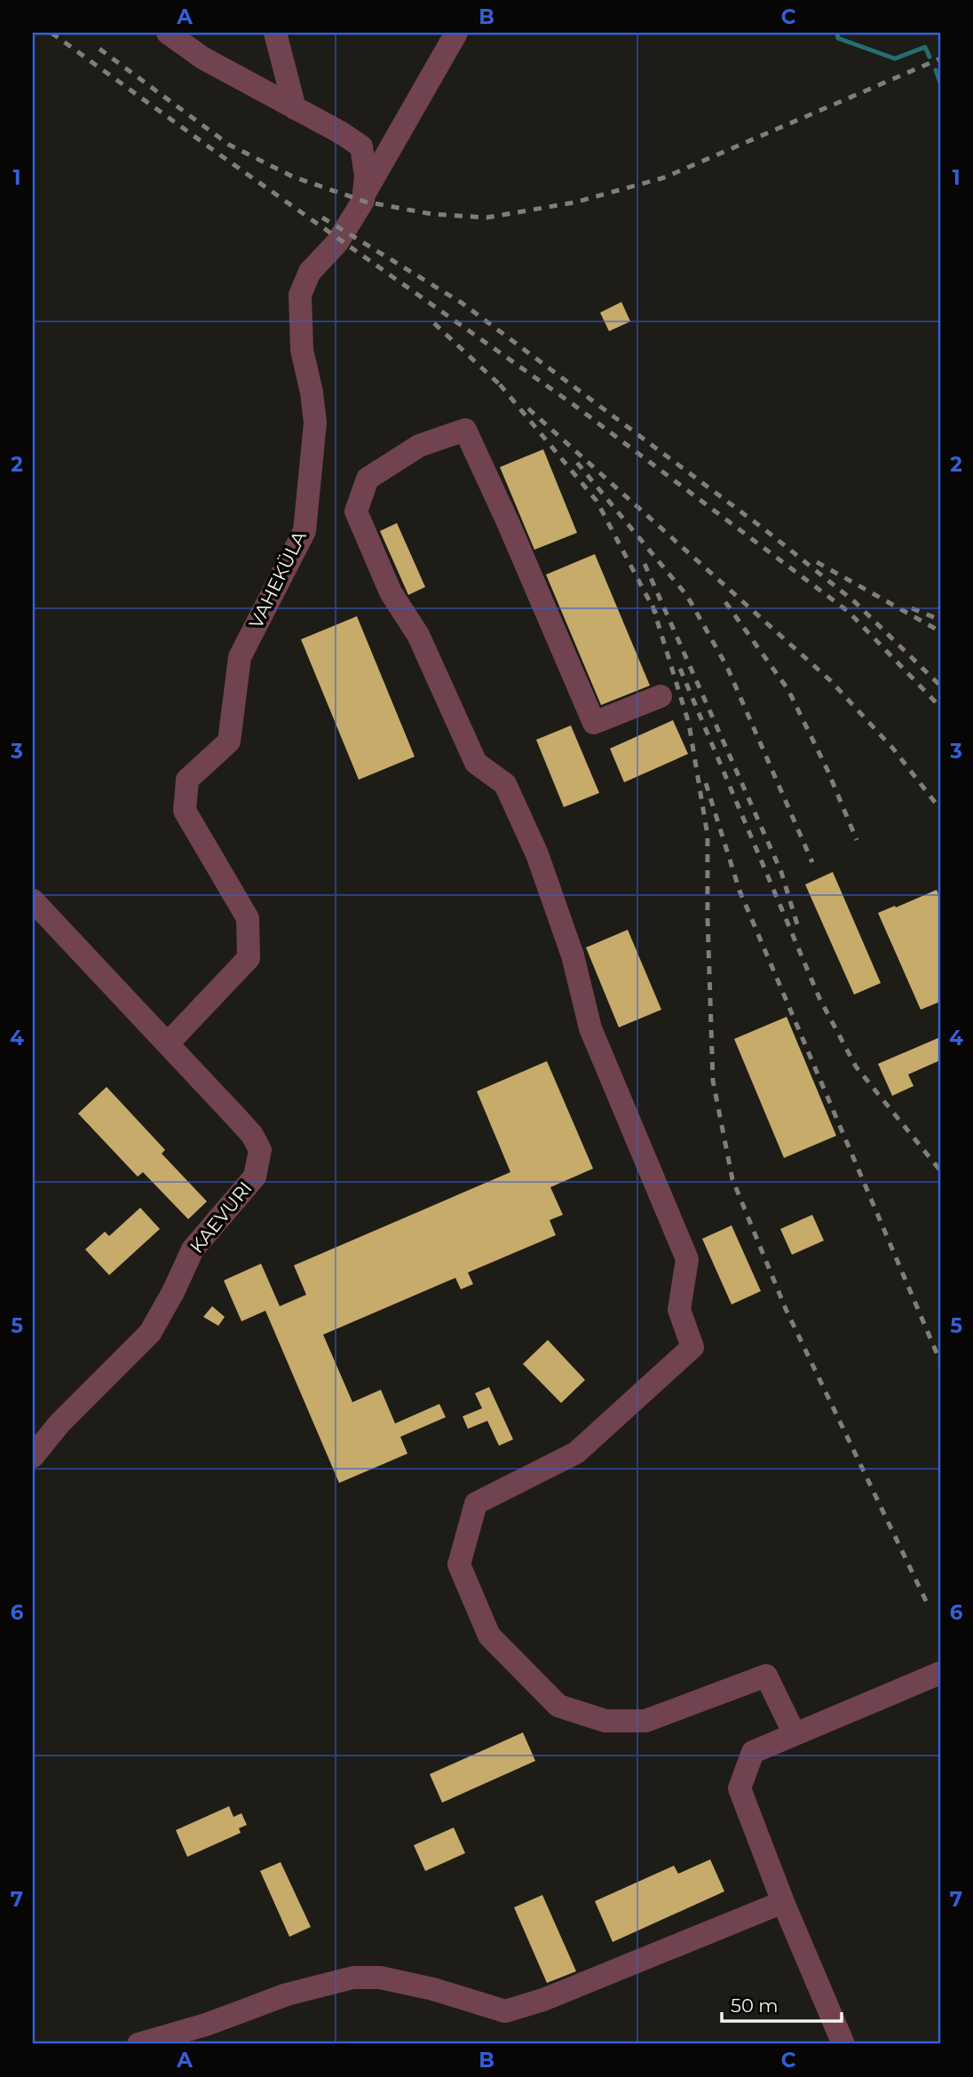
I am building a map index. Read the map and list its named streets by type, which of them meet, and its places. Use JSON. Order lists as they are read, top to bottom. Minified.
{"streets":{"street":["VAHEKÜLA","KAEVURI"]},"crossings":[["VAHEKÜLA","KAEVURI"]],"scale_bar":"50 m","grid":{"columns":["A","B","C"],"rows":["1","2","3","4","5","6","7"]}}
